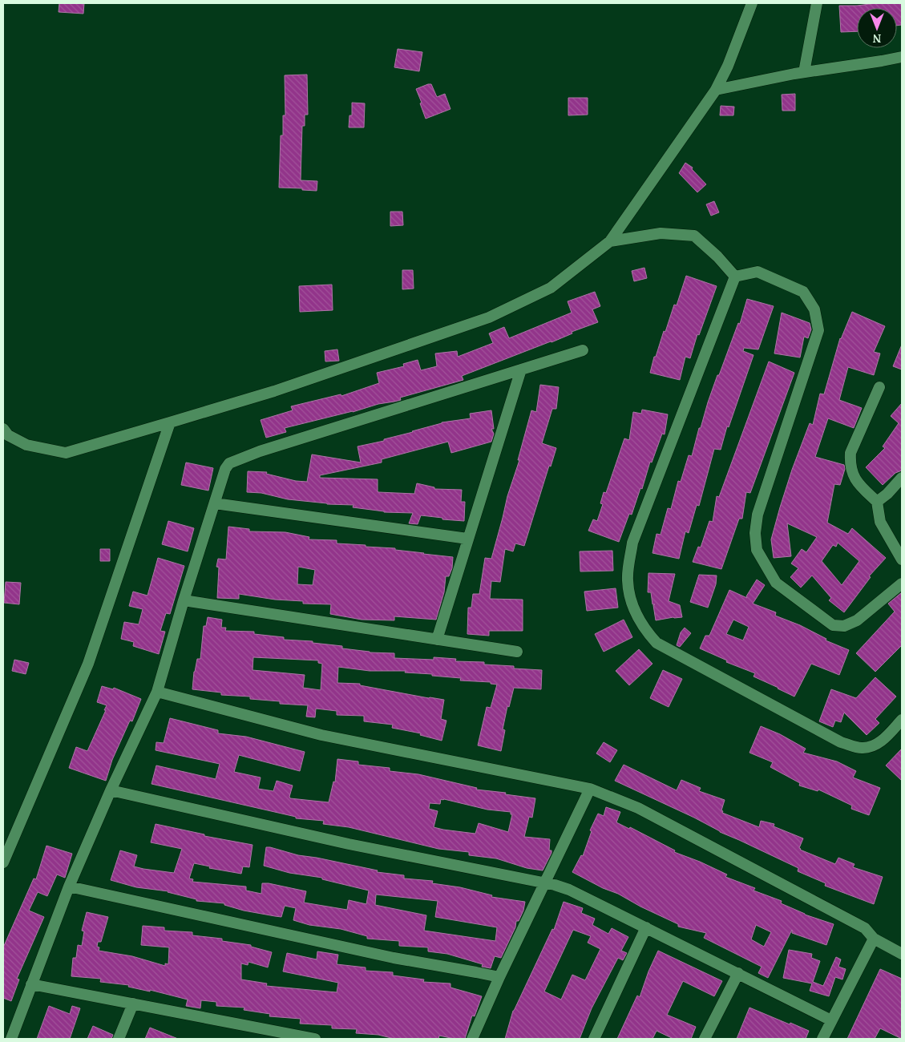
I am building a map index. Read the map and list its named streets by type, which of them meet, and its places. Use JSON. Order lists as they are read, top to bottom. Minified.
{"north":"bottom"}
